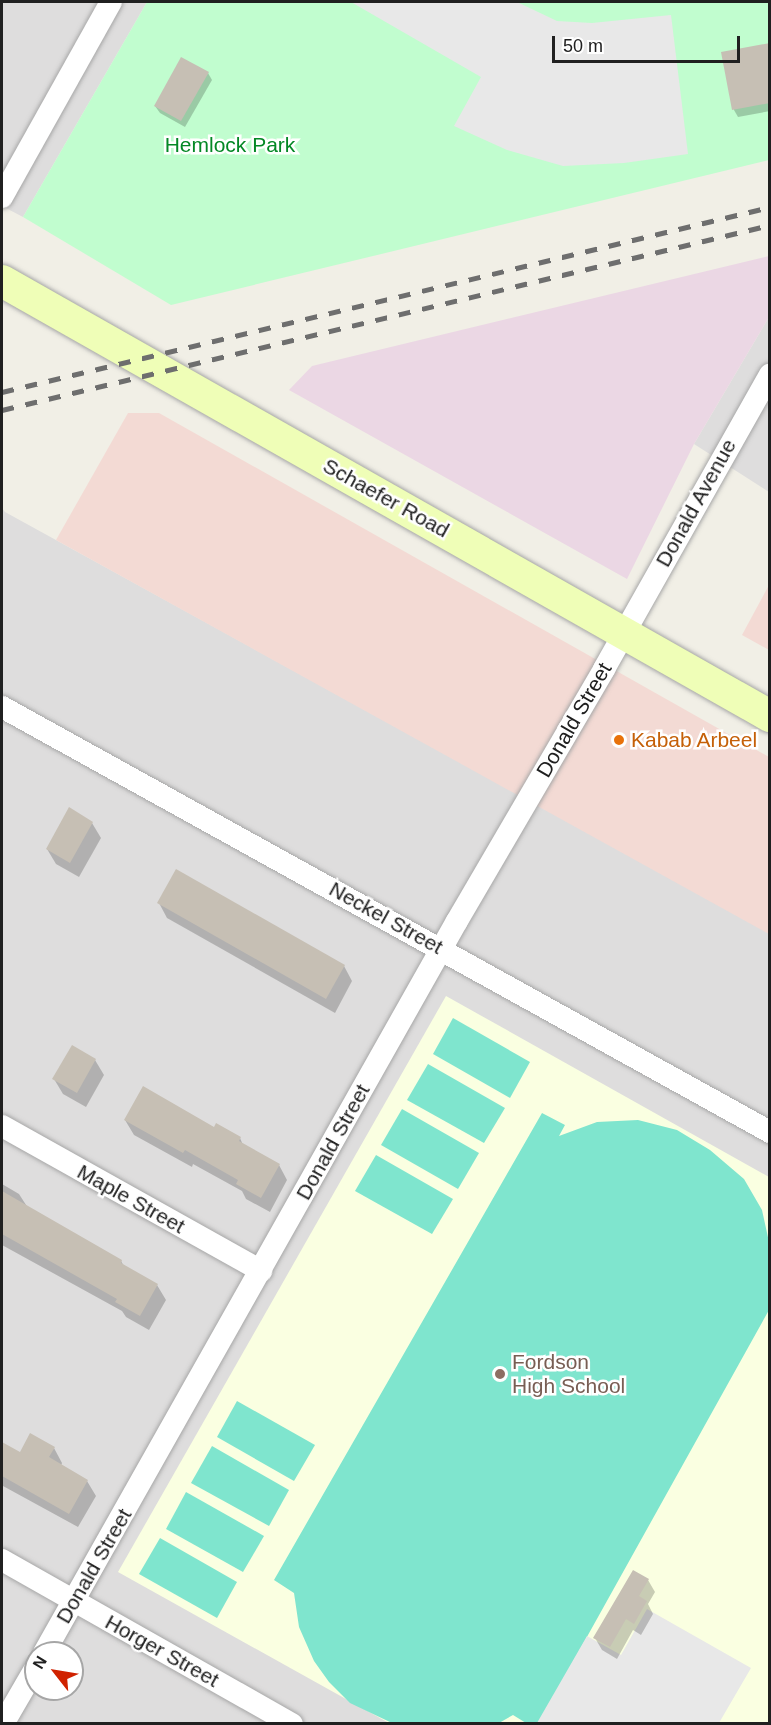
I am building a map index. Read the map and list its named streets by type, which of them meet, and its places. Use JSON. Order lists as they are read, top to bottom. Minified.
{"streets":{"main road":["Schaefer Road"],"street":["Donald Avenue","Donald Street","Neckel Street","Maple Street","Horger Street"]},"crossings":[["Schaefer Road","Donald Avenue"],["Schaefer Road","Donald Street"],["Donald Avenue","Donald Street"],["Donald Street","Neckel Street"],["Donald Street","Maple Street"],["Donald Street","Horger Street"]],"parks":["Hemlock Park"],"places":["Kabab Arbeel","Fordson High School"],"scale_bar":"50 m","north":"top left"}
